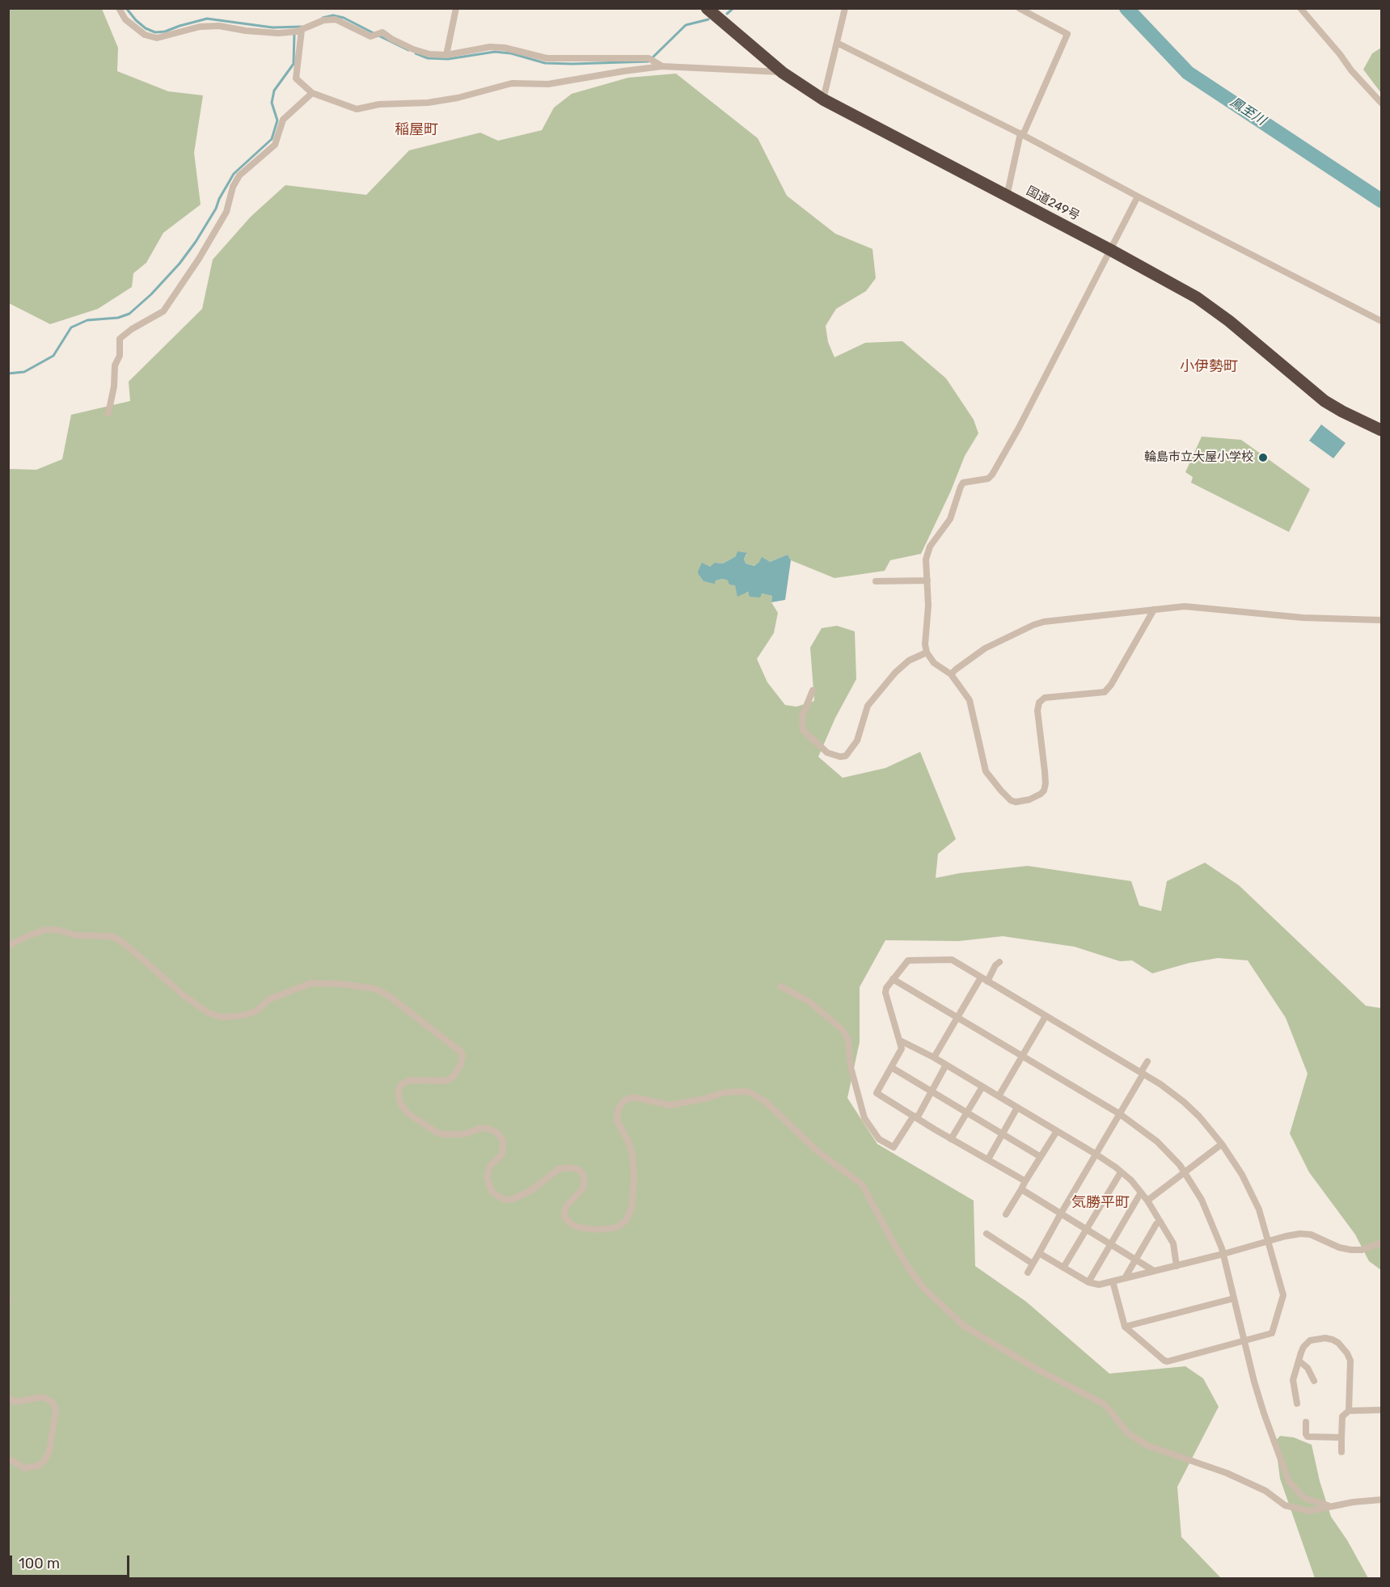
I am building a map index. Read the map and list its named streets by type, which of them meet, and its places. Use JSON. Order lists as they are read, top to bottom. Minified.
{"streets":{"highway":["国道249号"]},"districts":["稲屋町","小伊勢町","気勝平町"],"water":["鳳至川"],"places":["輪島市立大屋小学校"],"scale_bar":"100 m"}
